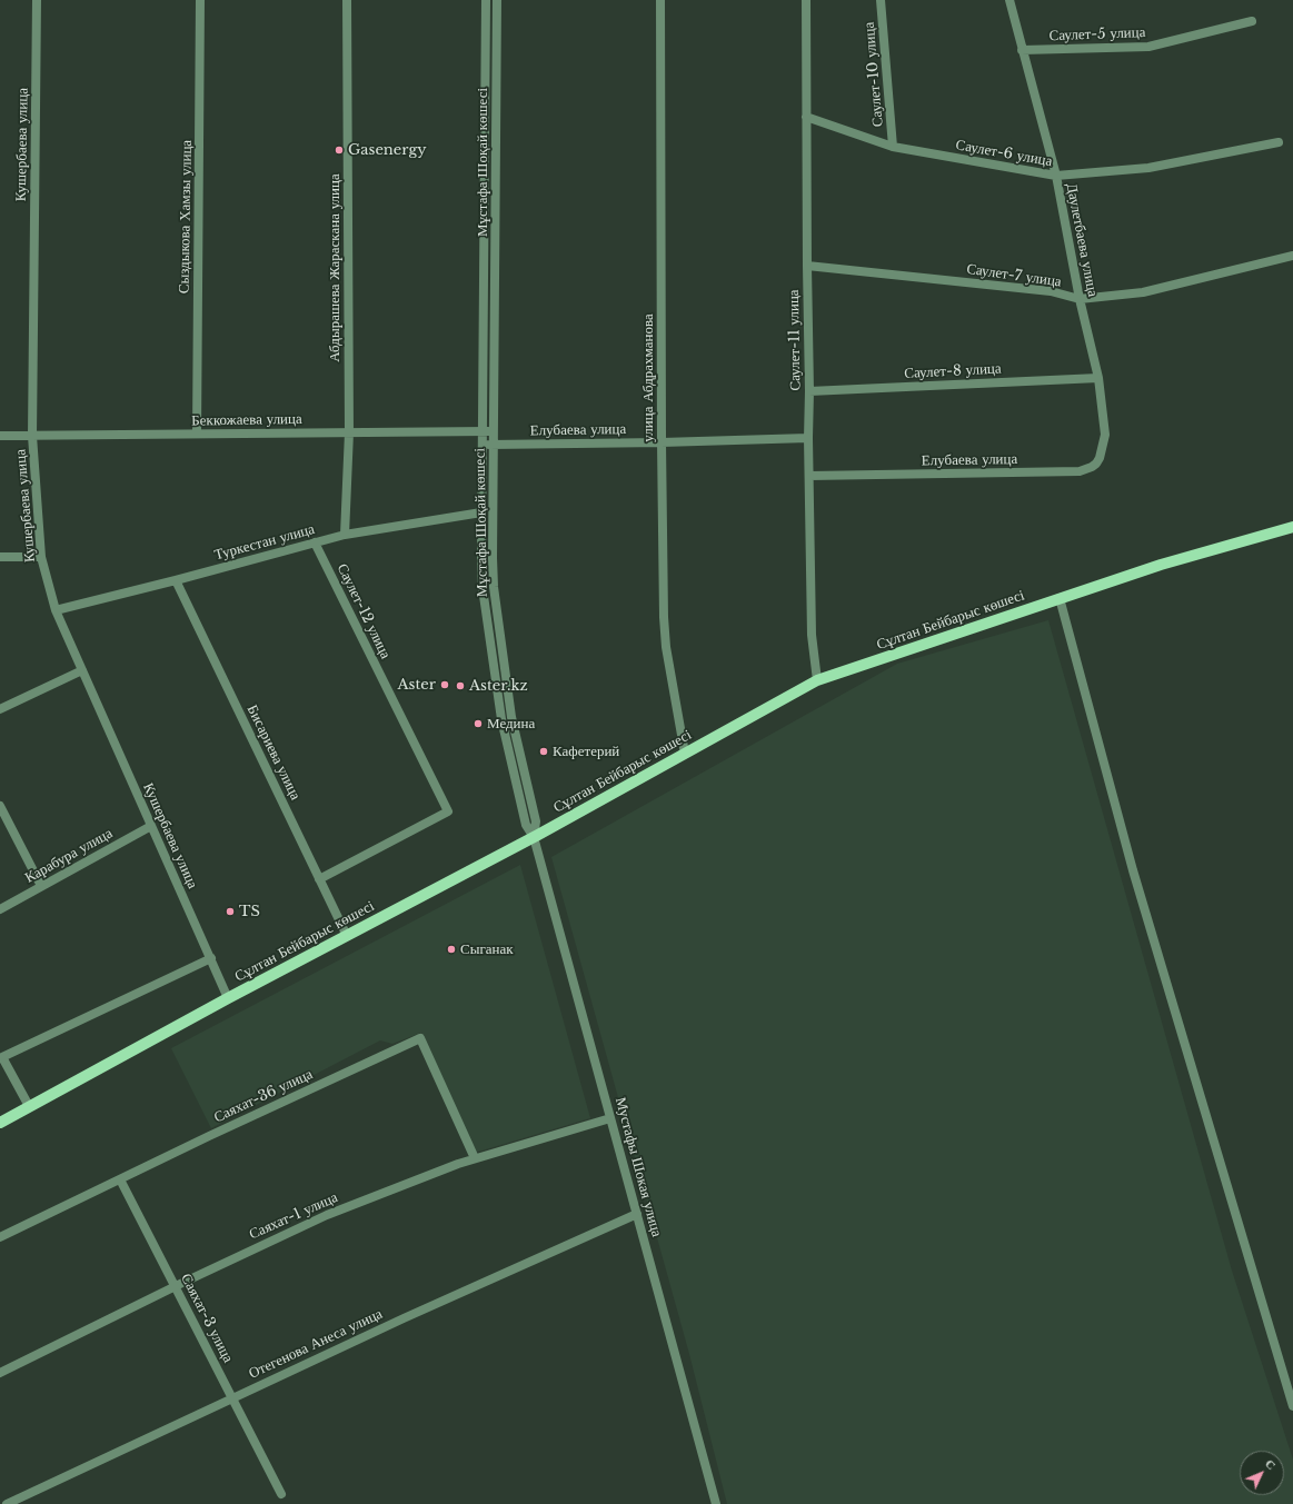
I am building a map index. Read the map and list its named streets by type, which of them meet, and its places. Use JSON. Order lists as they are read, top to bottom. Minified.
{"streets":{"main road":["Сұлтан Бейбарыс көшесі"],"street":["Саулет-5 улица","Саулет-10 улица","Кушербаева улица","Саулет-6 улица","Мұстафа Шоқай көшесі","Сыздыкова Хамзы улица","Даулетбаева улица","Абдырашева Жараскана улица","Саулет-7 улица","Саулет-11 улица","Саулет-8 улица","улица Абдрахманова","Беккожаева улица","Елубаева улица","Туркестан улица","Саулет-12 улица","Бисариева улица","Карабура улица","Саяхат-36 улица","Мустафы Шокая улица","Саяхат-1 улица","Саяхат-3 улица","Отегенова Анеса улица"]},"crossings":[["Саулет-5 улица","Даулетбаева улица"],["Саулет-10 улица","Саулет-6 улица"],["Кушербаева улица","Беккожаева улица"],["Кушербаева улица","Туркестан улица"],["Кушербаева улица","Сұлтан Бейбарыс көшесі"],["Кушербаева улица","Карабура улица"],["Саулет-6 улица","Даулетбаева улица"],["Саулет-6 улица","Саулет-11 улица"],["Мұстафа Шоқай көшесі","Беккожаева улица"],["Мұстафа Шоқай көшесі","Елубаева улица"],["Мұстафа Шоқай көшесі","Туркестан улица"],["Мұстафа Шоқай көшесі","Сұлтан Бейбарыс көшесі"],["Мұстафа Шоқай көшесі","Мустафы Шокая улица"],["Сыздыкова Хамзы улица","Беккожаева улица"],["Даулетбаева улица","Саулет-7 улица"],["Даулетбаева улица","Саулет-8 улица"],["Даулетбаева улица","Елубаева улица"],["Абдырашева Жараскана улица","Беккожаева улица"],["Абдырашева Жараскана улица","Туркестан улица"],["Саулет-7 улица","Саулет-11 улица"],["Саулет-11 улица","Саулет-8 улица"],["Саулет-11 улица","Елубаева улица"],["Саулет-11 улица","Сұлтан Бейбарыс көшесі"],["улица Абдрахманова","Елубаева улица"],["улица Абдрахманова","Сұлтан Бейбарыс көшесі"],["Туркестан улица","Саулет-12 улица"],["Туркестан улица","Бисариева улица"],["Саулет-12 улица","Бисариева улица"],["Сұлтан Бейбарыс көшесі","Бисариева улица"],["Сұлтан Бейбарыс көшесі","Мустафы Шокая улица"],["Саяхат-36 улица","Саяхат-1 улица"],["Саяхат-36 улица","Саяхат-3 улица"],["Мустафы Шокая улица","Саяхат-1 улица"],["Мустафы Шокая улица","Отегенова Анеса улица"],["Саяхат-1 улица","Саяхат-3 улица"],["Саяхат-3 улица","Отегенова Анеса улица"]],"places":["Gasenergy","Aster","Aster.kz","Медина","Кафетерий","TS","Сыганак"],"north":"top right"}
